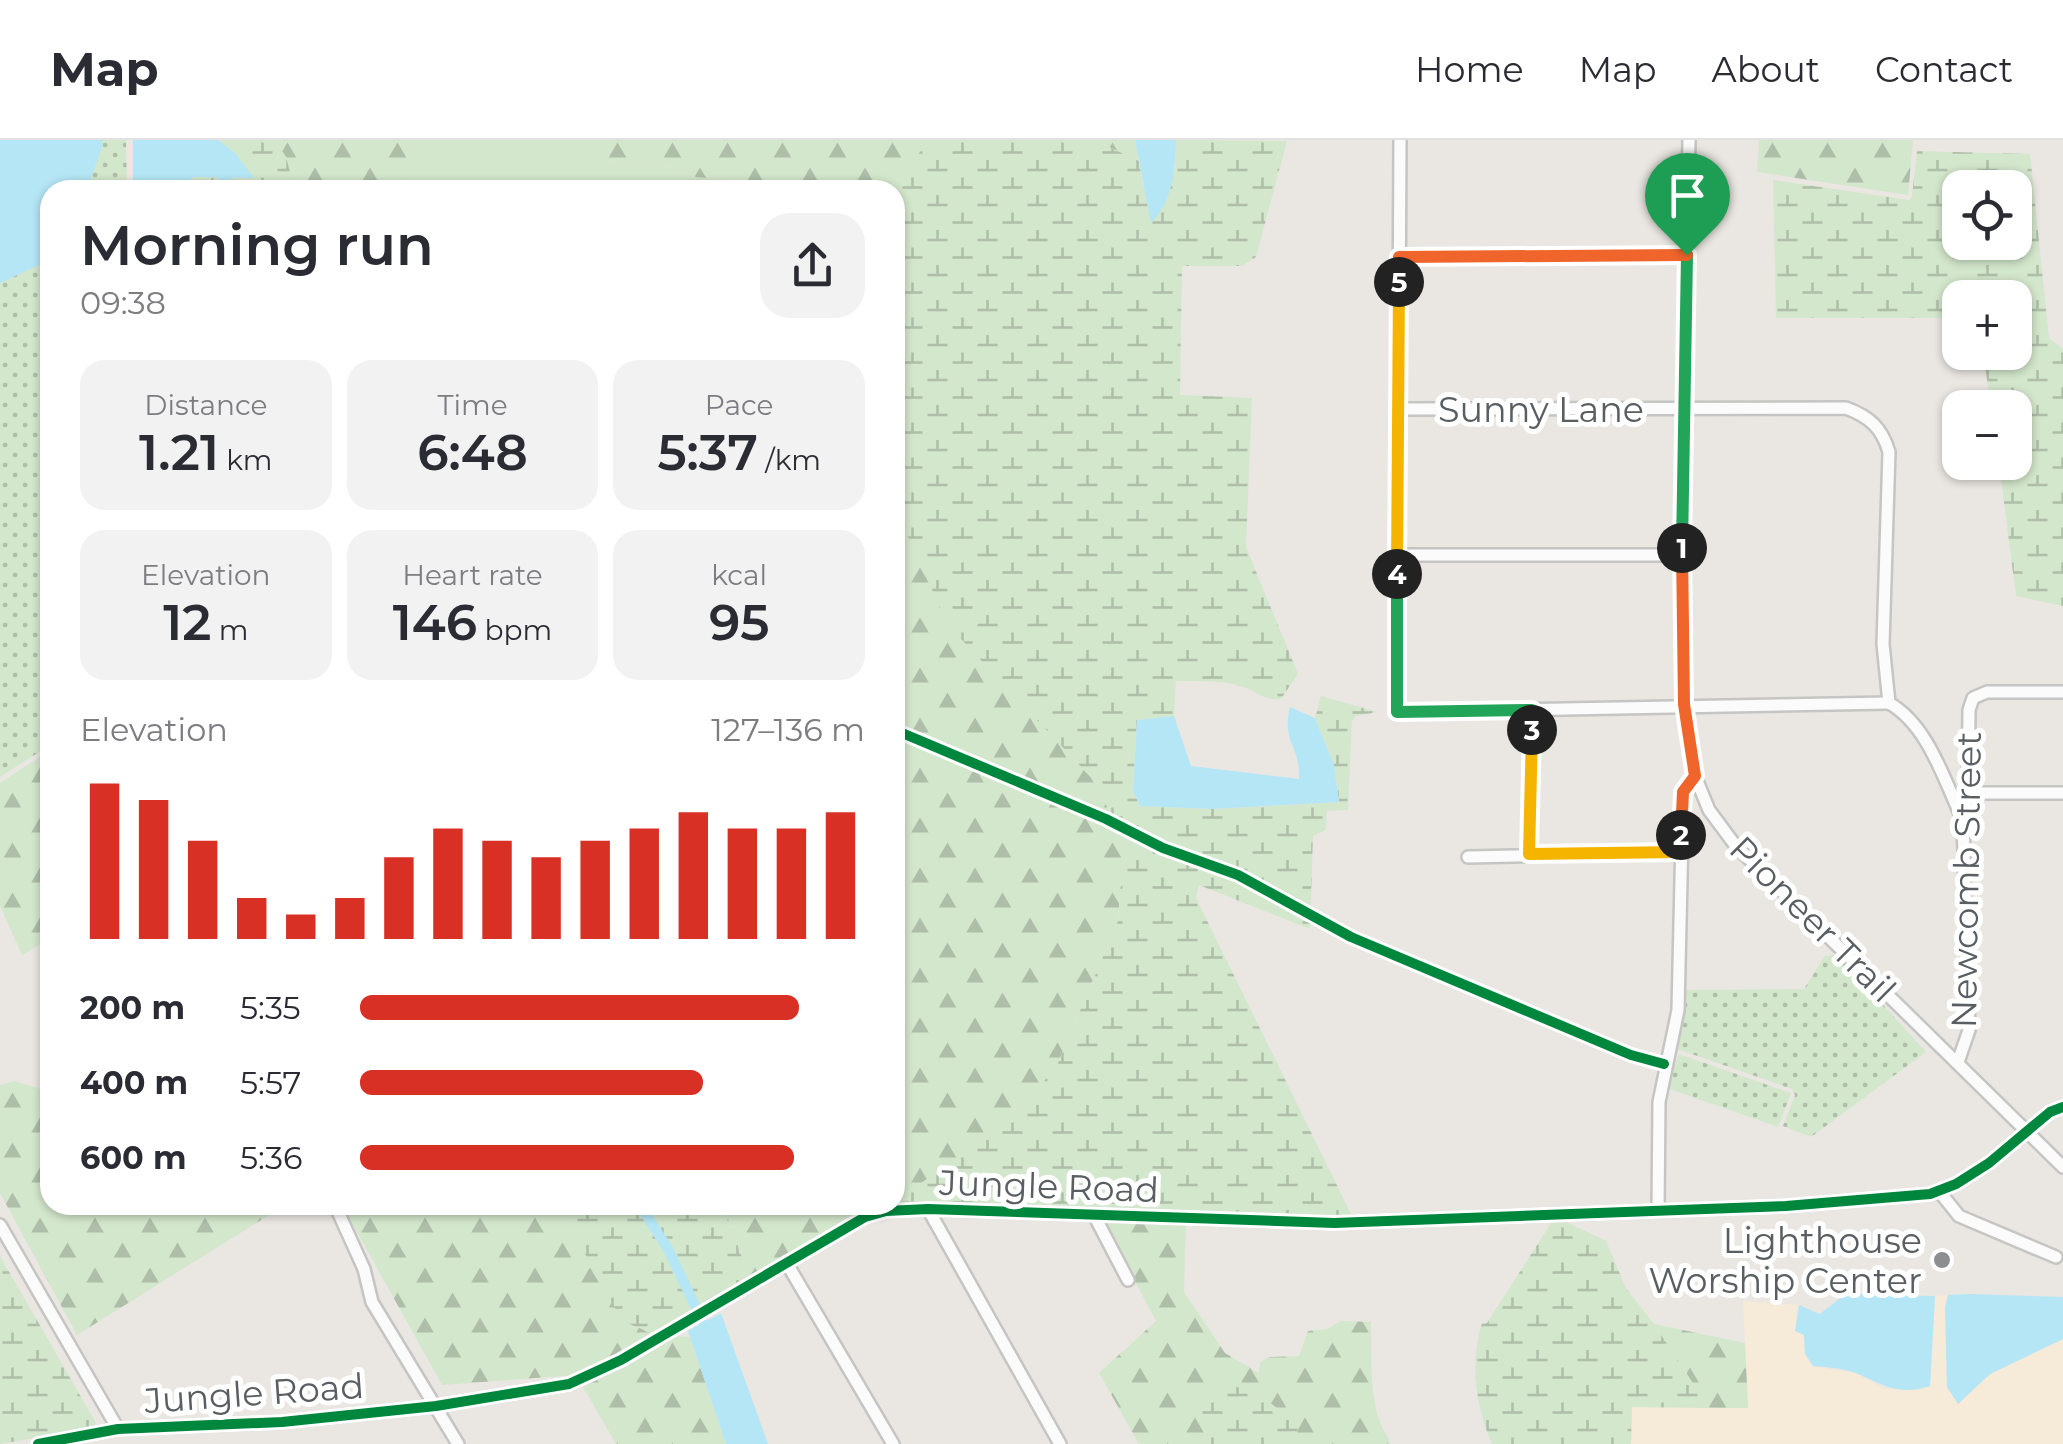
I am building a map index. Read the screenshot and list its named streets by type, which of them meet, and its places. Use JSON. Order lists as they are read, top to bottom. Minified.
{"streets":{"street":["Sunny Lane","Newcomb Street","Pioneer Trail","Jungle Road"]},"crossings":[["Sunny Lane","Pioneer Trail"],["Newcomb Street","Pioneer Trail"],["Pioneer Trail","Jungle Road"]],"places":["Lighthouse Worship Center"],"page":{"header":"Map","nav":["Home","Map","About","Contact"],"map_buttons":["+","−"],"heading":["Morning run","09:38"],"pins":["5","1","4","3","2"],"stats":[["Distance","1.21 km"],["Time","6:48"],["Pace","5:37 /km"],["Elevation","12 m"],["Heart rate","146 bpm"],["kcal","95"]],"chart":["Elevation","127–136 m"],"list":[{"name":"200 m","note":"5:35"},{"name":"400 m","note":"5:57"},{"name":"600 m","note":"5:36"}]}}
